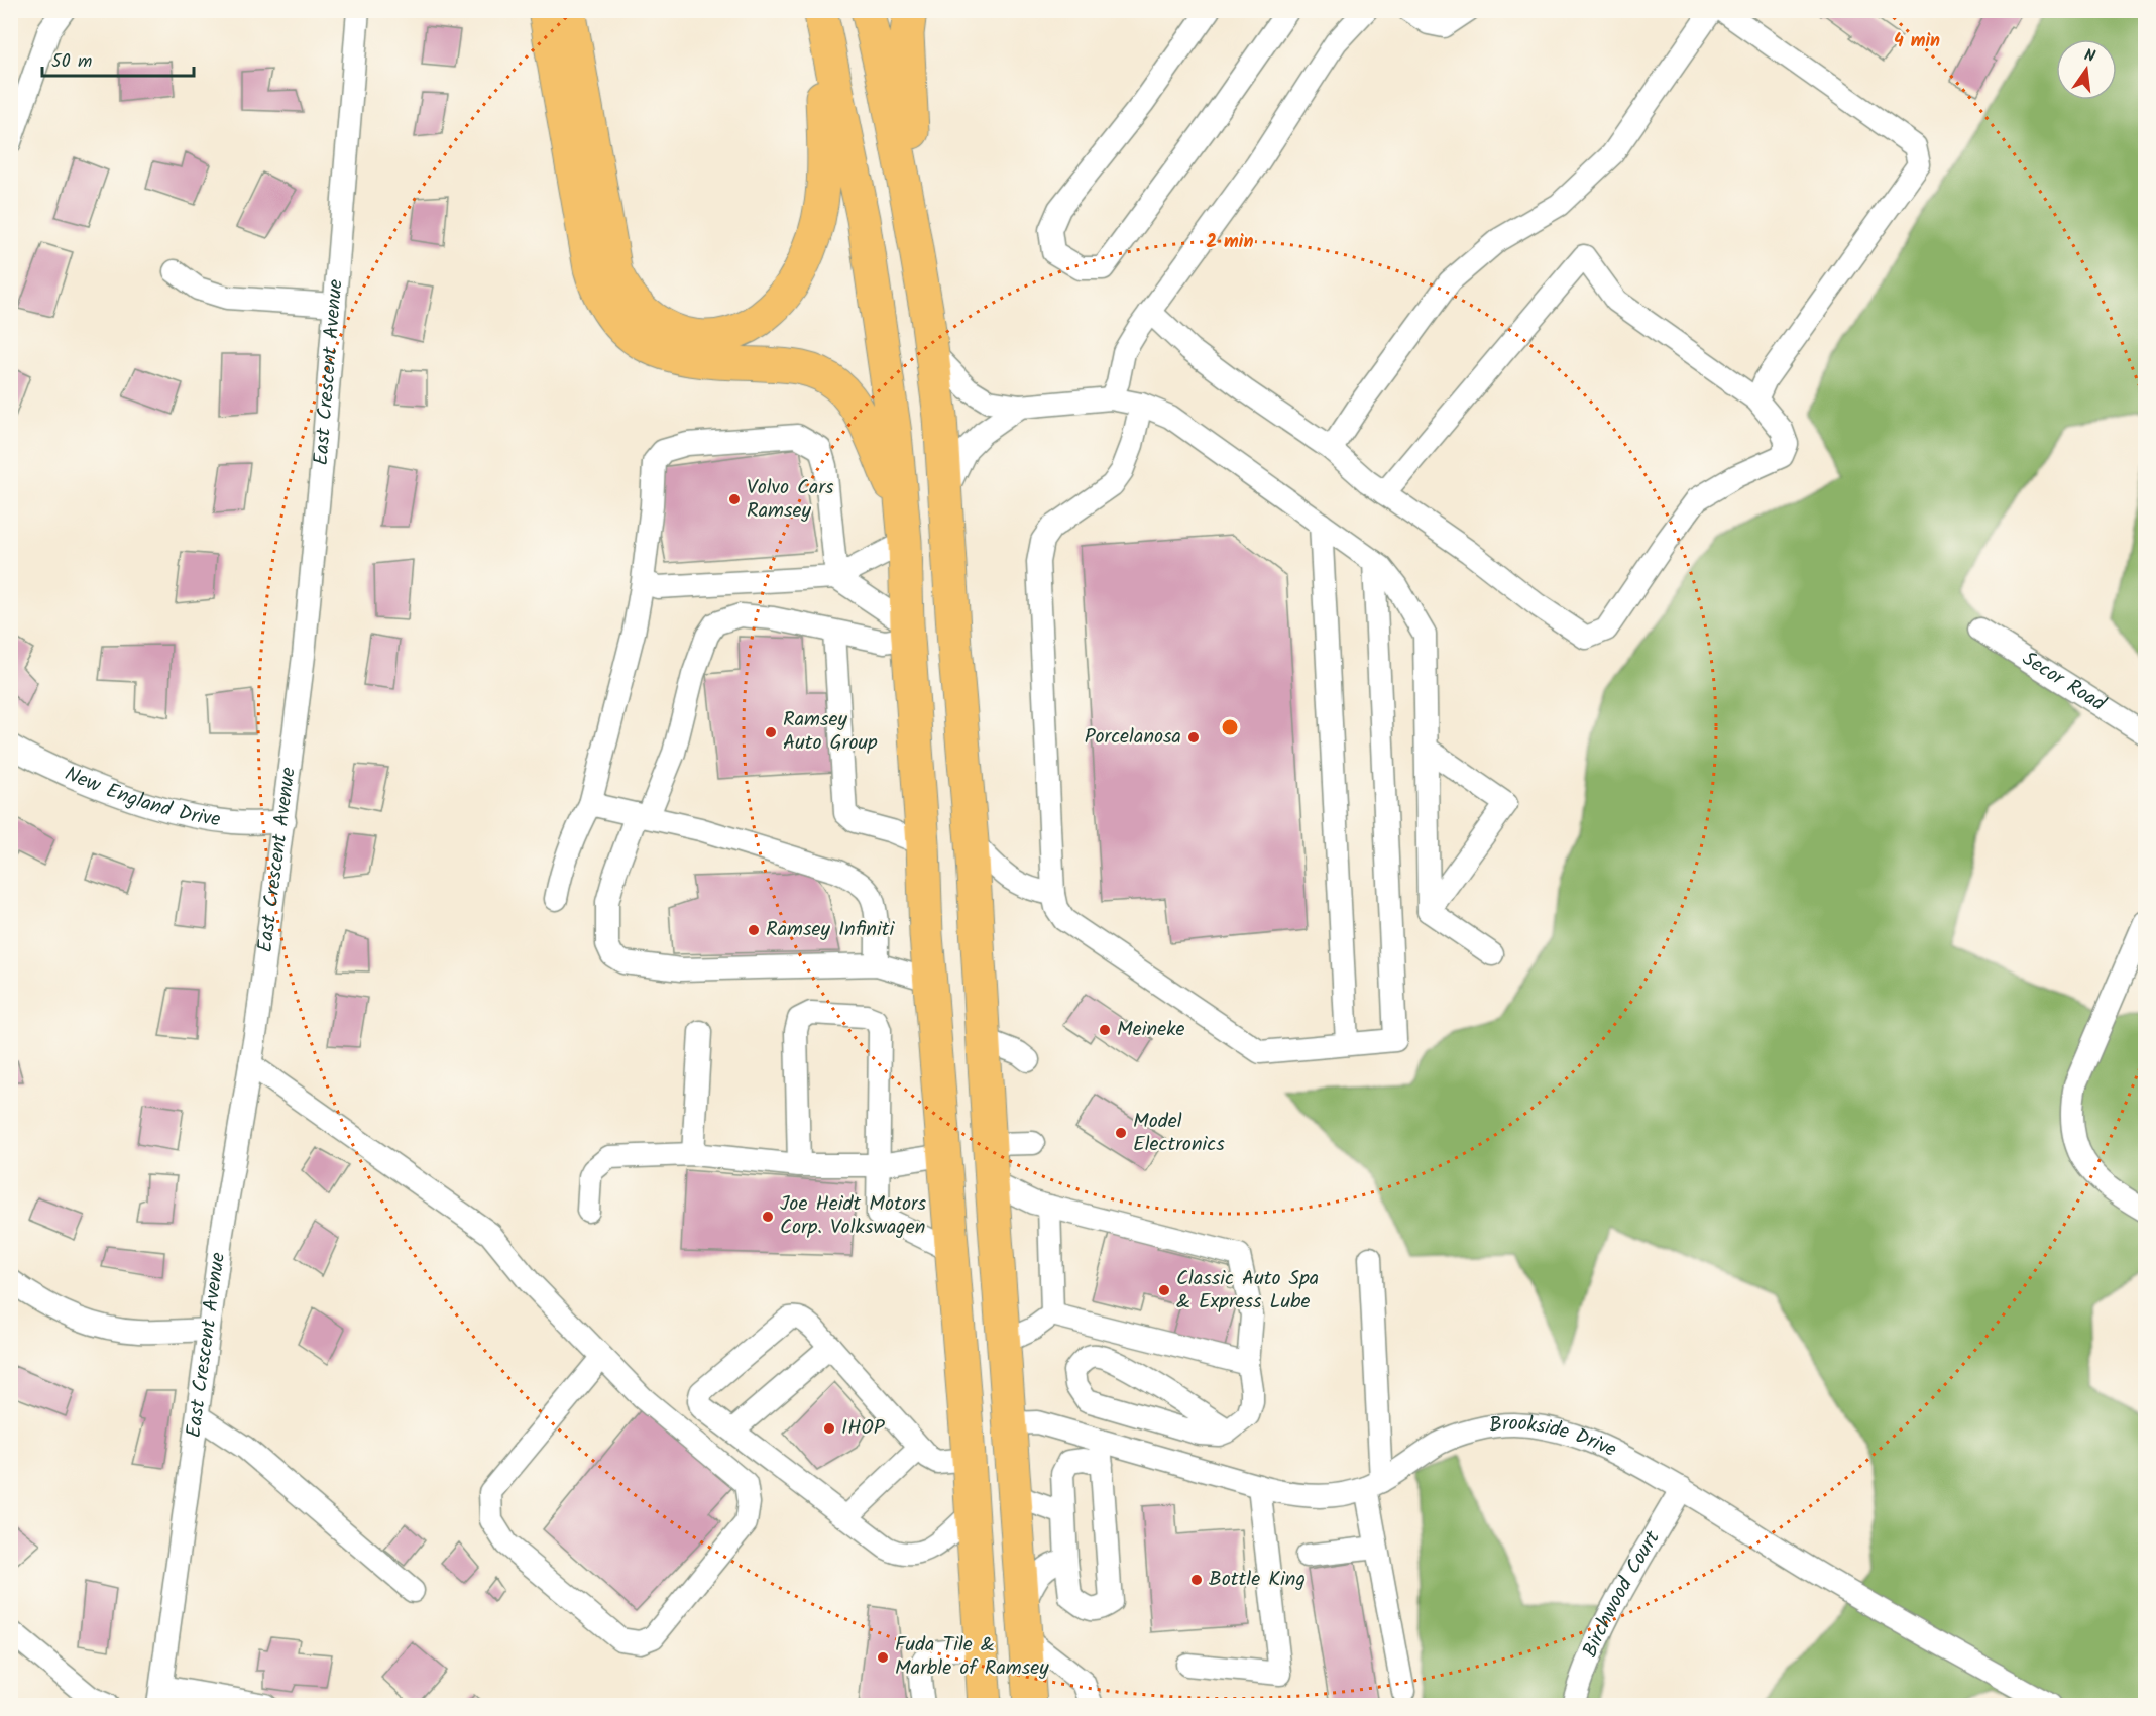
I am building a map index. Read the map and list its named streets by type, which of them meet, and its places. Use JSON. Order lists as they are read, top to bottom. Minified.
{"streets":{"street":["East Crescent Avenue","Secor Road","New England Drive","Brookside Drive","Birchwood Court"]},"crossings":[["East Crescent Avenue","New England Drive"],["Brookside Drive","Birchwood Court"]],"places":["Volvo Cars Ramsey","Ramsey Auto Group","Porcelanosa","Ramsey Infiniti","Meineke","Model Electronics","Joe Heidt Motors Corp. Volkswagen","Classic Auto Spa & Express Lube","IHOP","Bottle King","Fuda Tile & Marble of Ramsey"],"scale_bar":"50 m","north":"top","rings":["4 min","2 min"]}
